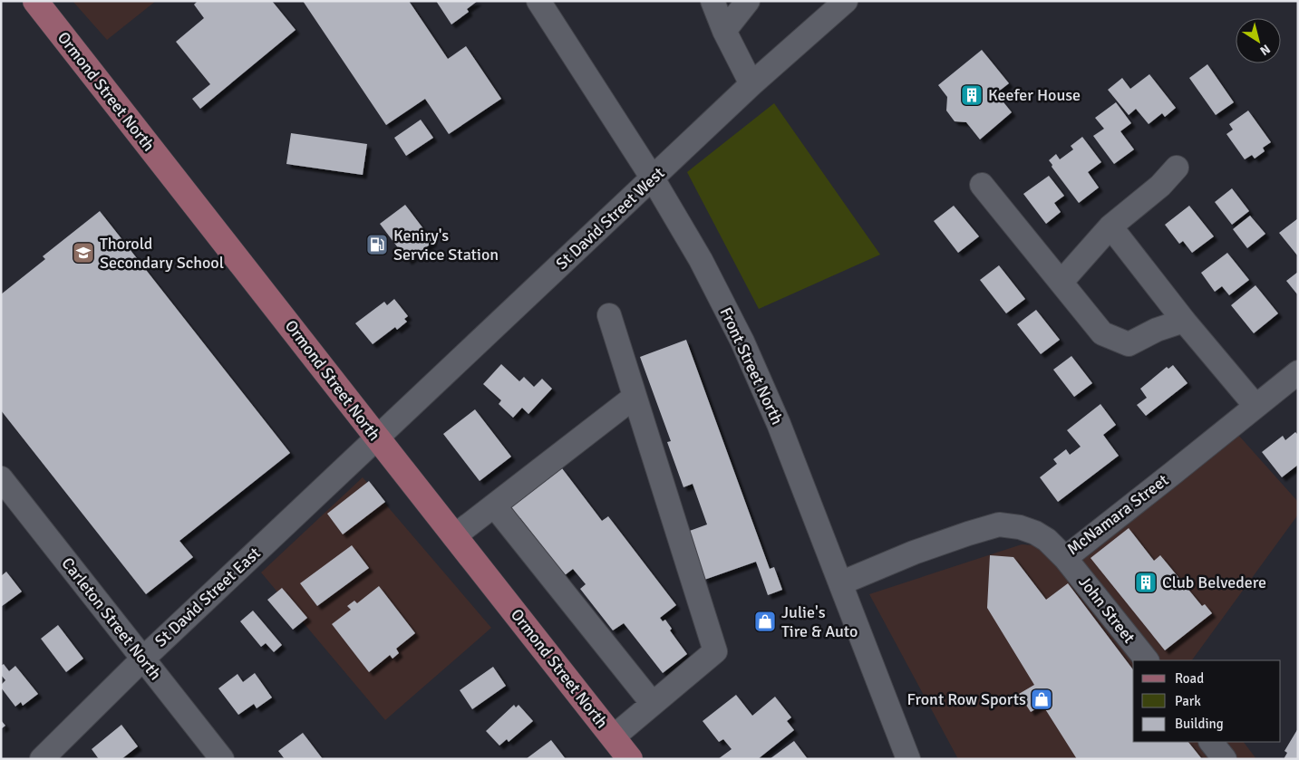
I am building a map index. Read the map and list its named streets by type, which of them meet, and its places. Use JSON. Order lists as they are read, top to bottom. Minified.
{"streets":{"main road":["Ormond Street North"],"street":["St David Street West","Front Street North","McNamara Street","St David Street East","John Street","Carleton Street North"]},"crossings":[["Ormond Street North","St David Street West"],["Ormond Street North","St David Street East"],["St David Street West","Front Street North"],["St David Street West","St David Street East"],["Front Street North","McNamara Street"],["McNamara Street","John Street"],["St David Street East","Carleton Street North"]],"places":{"building":["Keefer House","Club Belvedere"],"fuel station":["Keniry's Service Station"],"school or university":["Thorold Secondary School"],"shop":["Julie's Tire & Auto","Front Row Sports"]},"legend":["Road","Park","Building"],"north":"bottom right"}
